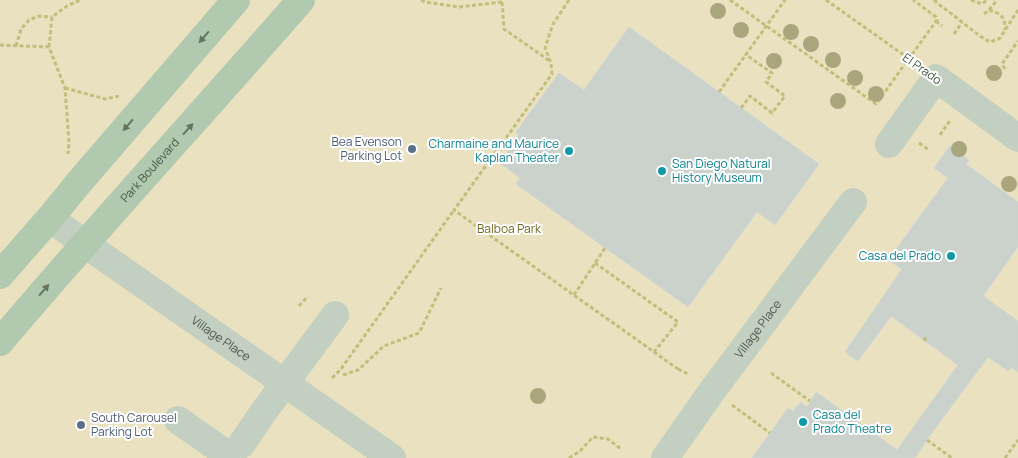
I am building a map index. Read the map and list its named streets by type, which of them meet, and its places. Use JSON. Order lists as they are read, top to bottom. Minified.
{"streets":{"main road":["Park Boulevard"],"street":["El Prado","Village Place"]},"crossings":[["Park Boulevard","Village Place"]],"parks":["Balboa Park"],"places":["Bea Evenson Parking Lot","Charmaine and Maurice Kaplan Theater","San Diego Natural History Museum","Casa del Prado","Casa del Prado Theatre","South Carousel Parking Lot"]}
